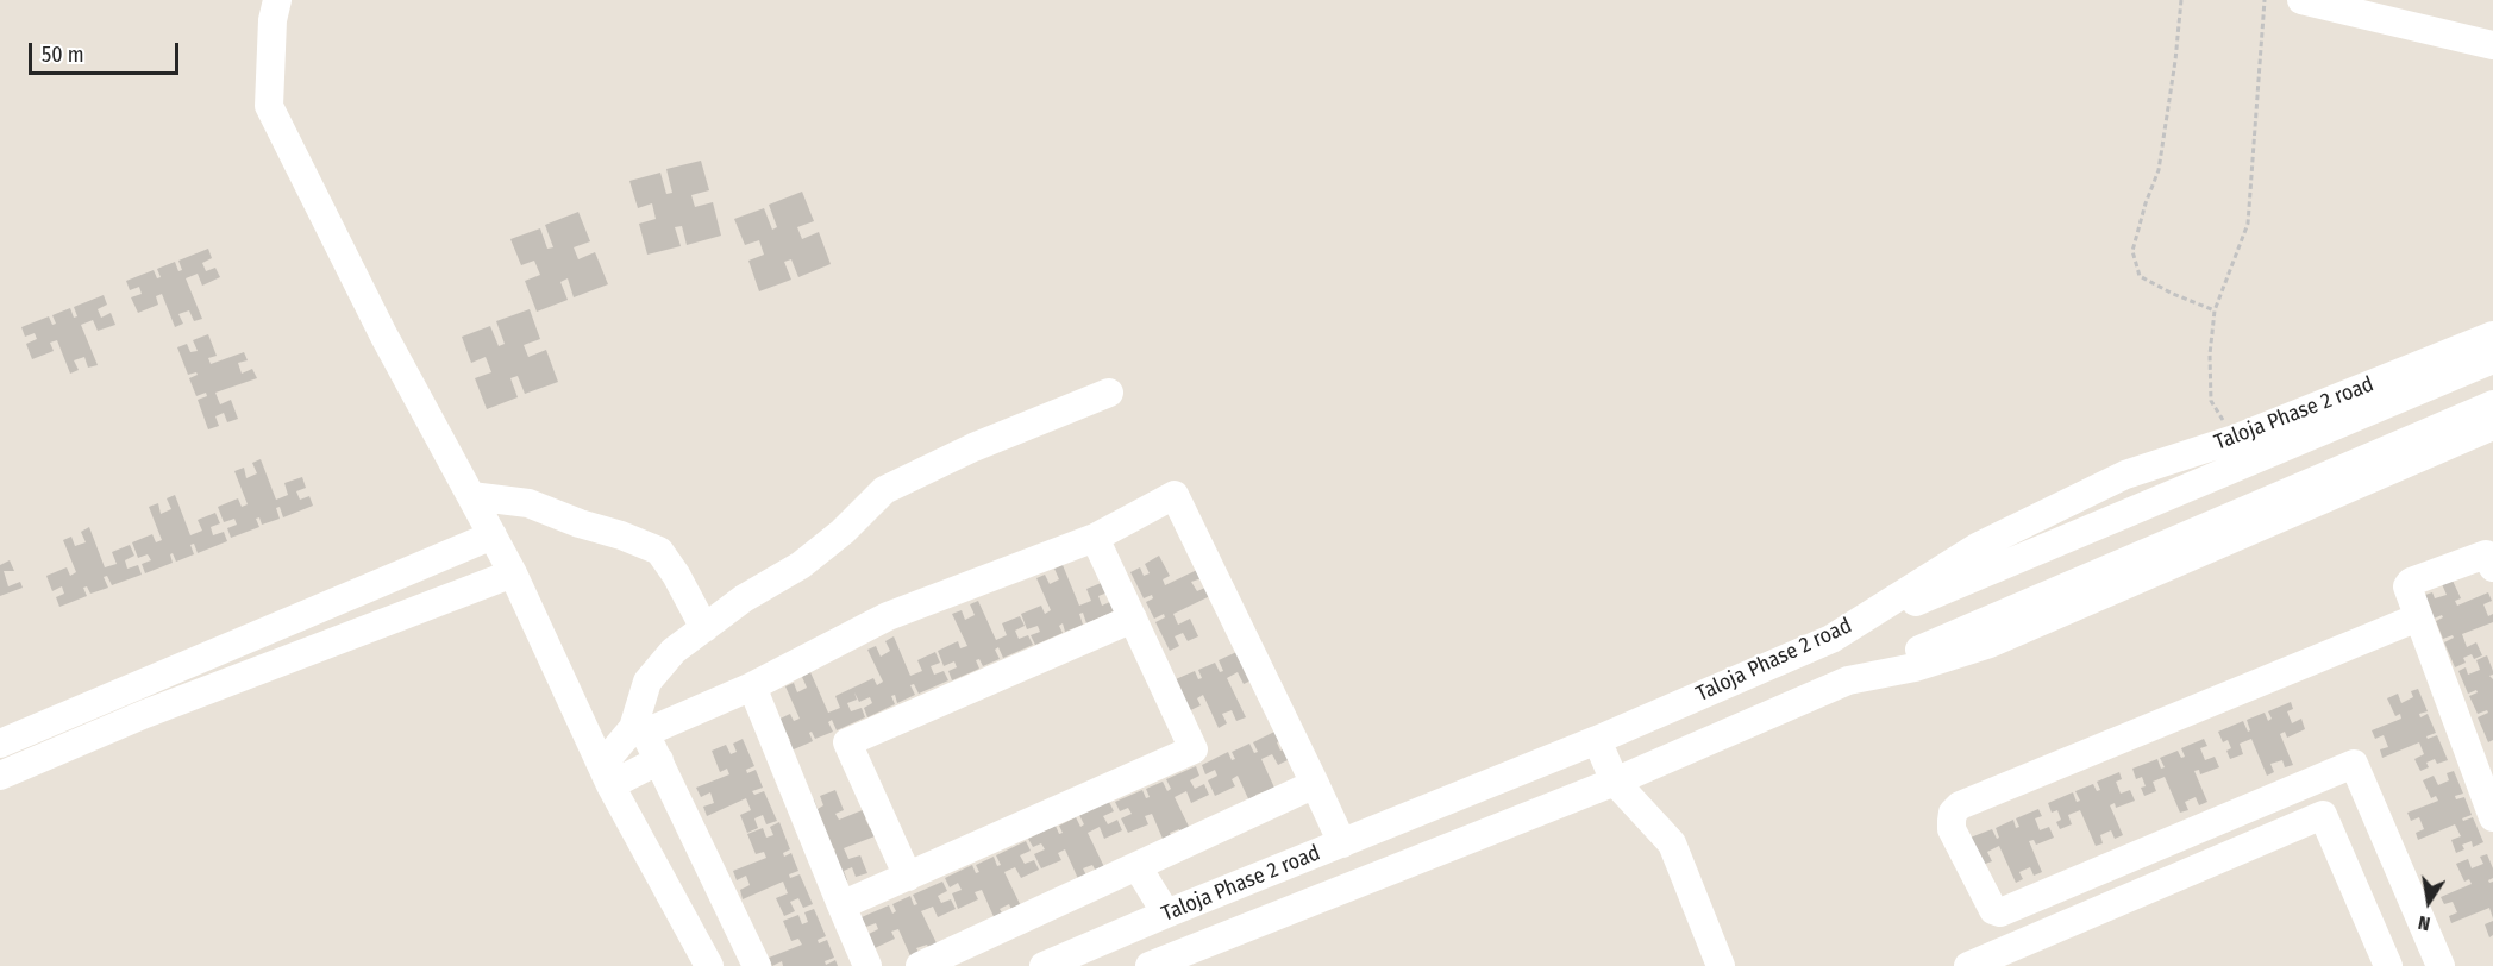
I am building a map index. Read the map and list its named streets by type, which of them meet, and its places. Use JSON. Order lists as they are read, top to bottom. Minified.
{"streets":{"street":["Taloja Phase 2 road"]},"scale_bar":"50 m","north":"bottom"}
